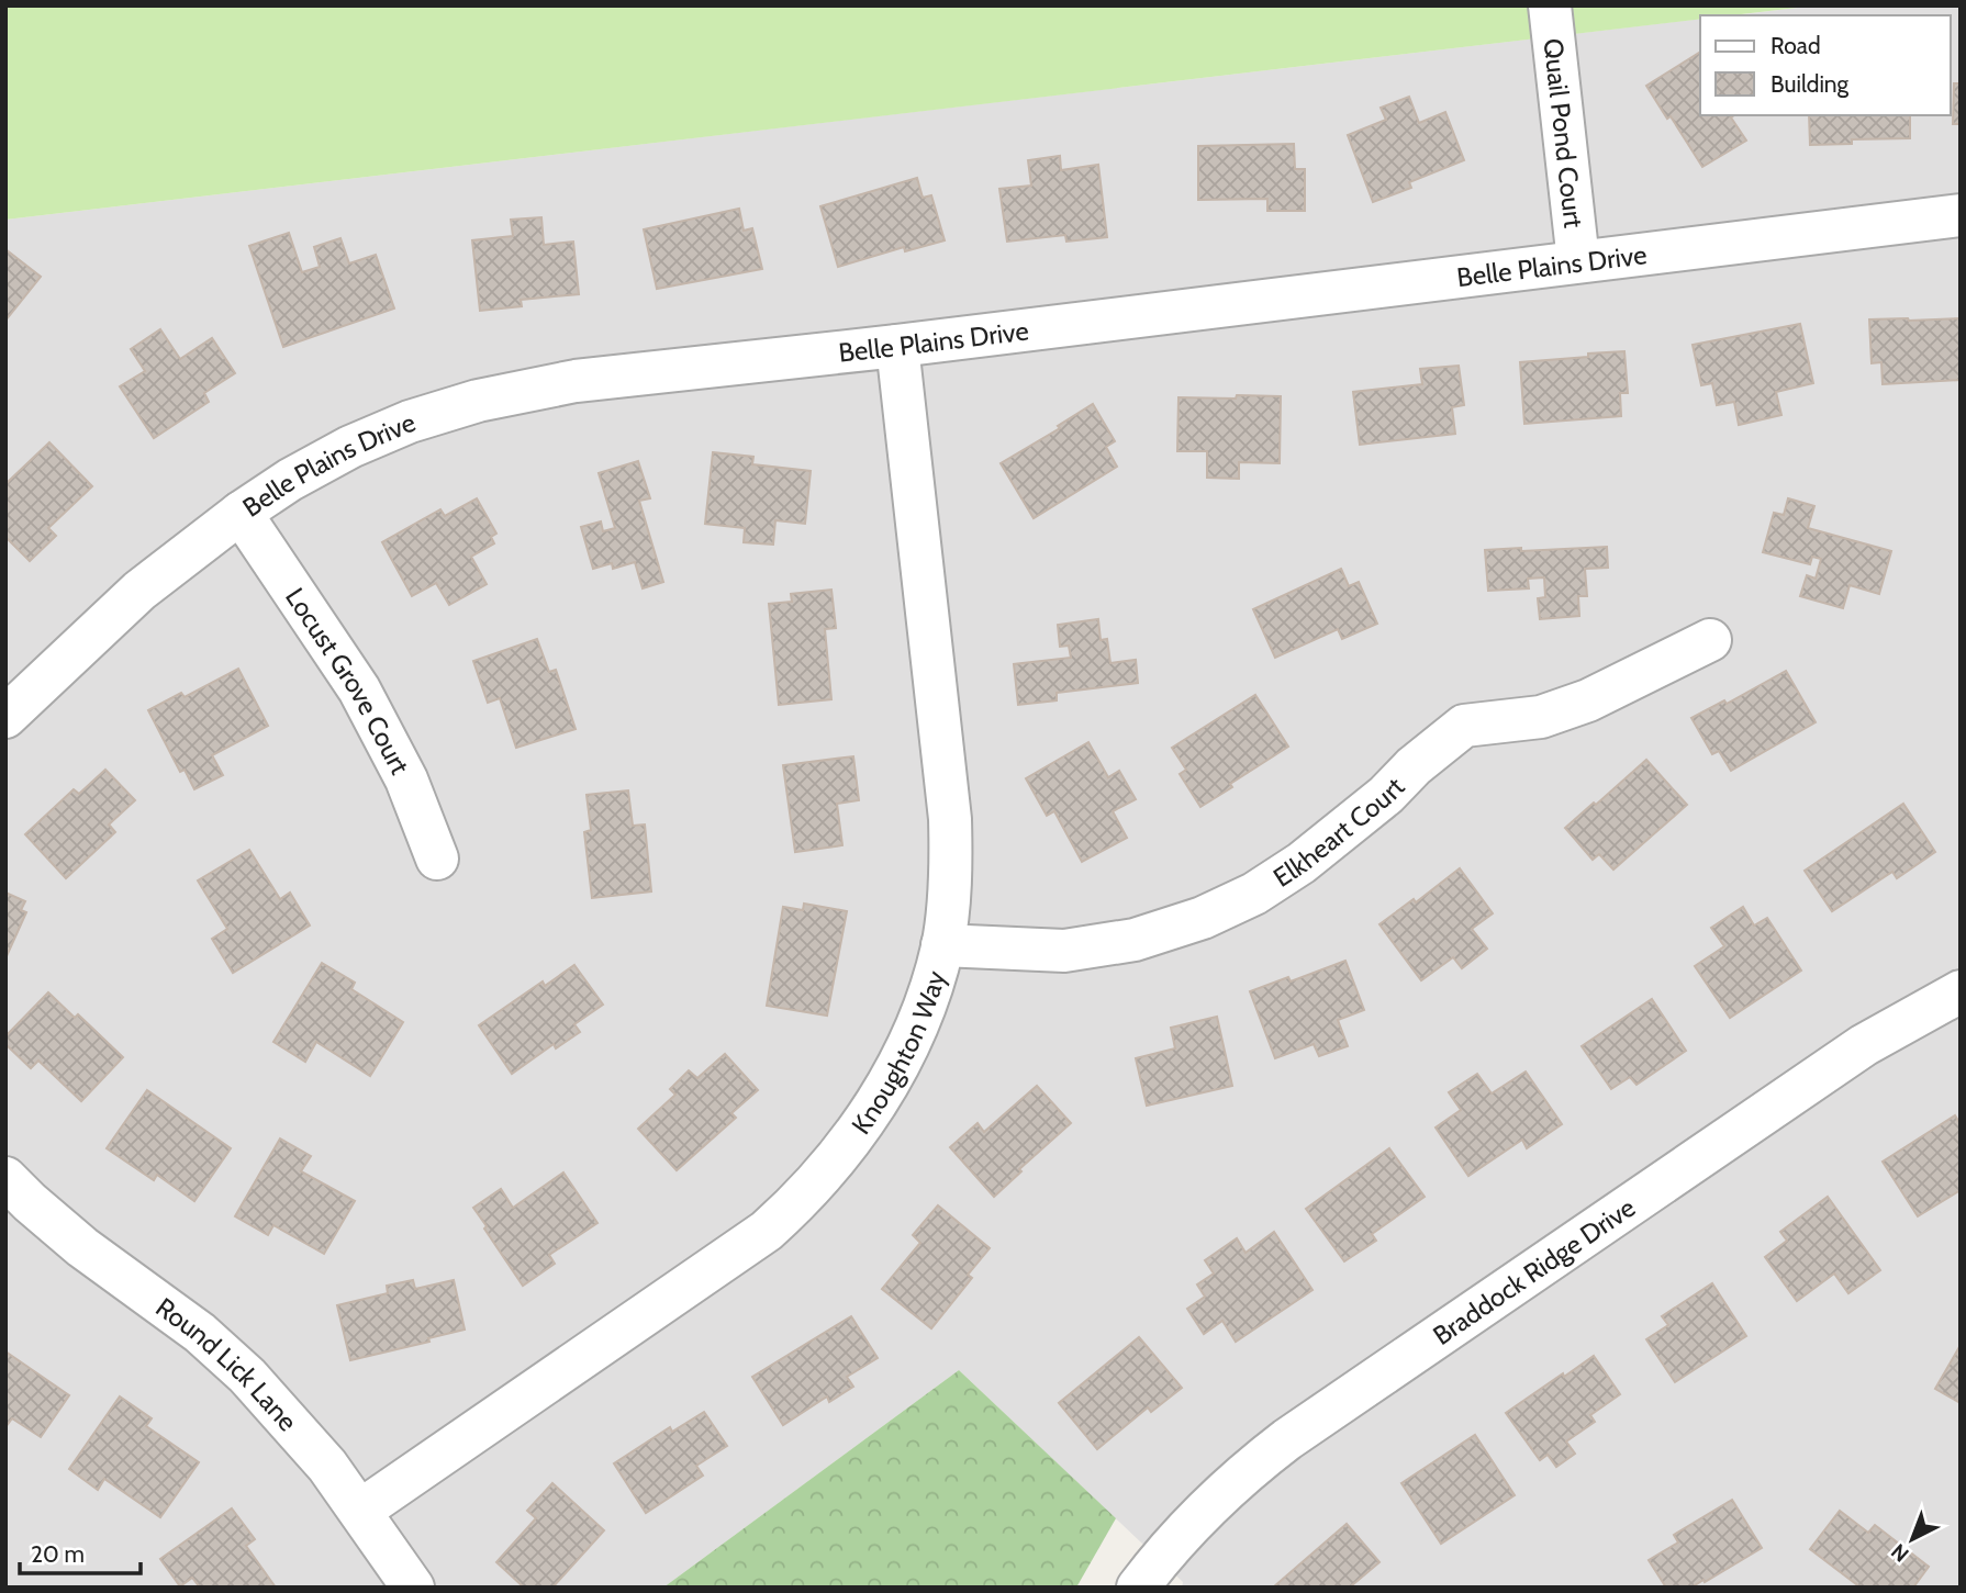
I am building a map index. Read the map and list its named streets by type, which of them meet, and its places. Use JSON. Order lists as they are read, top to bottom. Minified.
{"streets":{"street":["Quail Pond Court","Belle Plains Drive","Locust Grove Court","Elkheart Court","Knoughton Way","Braddock Ridge Drive","Round Lick Lane"]},"crossings":[["Quail Pond Court","Belle Plains Drive"],["Belle Plains Drive","Locust Grove Court"],["Belle Plains Drive","Knoughton Way"],["Elkheart Court","Knoughton Way"],["Knoughton Way","Round Lick Lane"]],"legend":["Road","Building"],"scale_bar":"20 m","north":"bottom left"}
